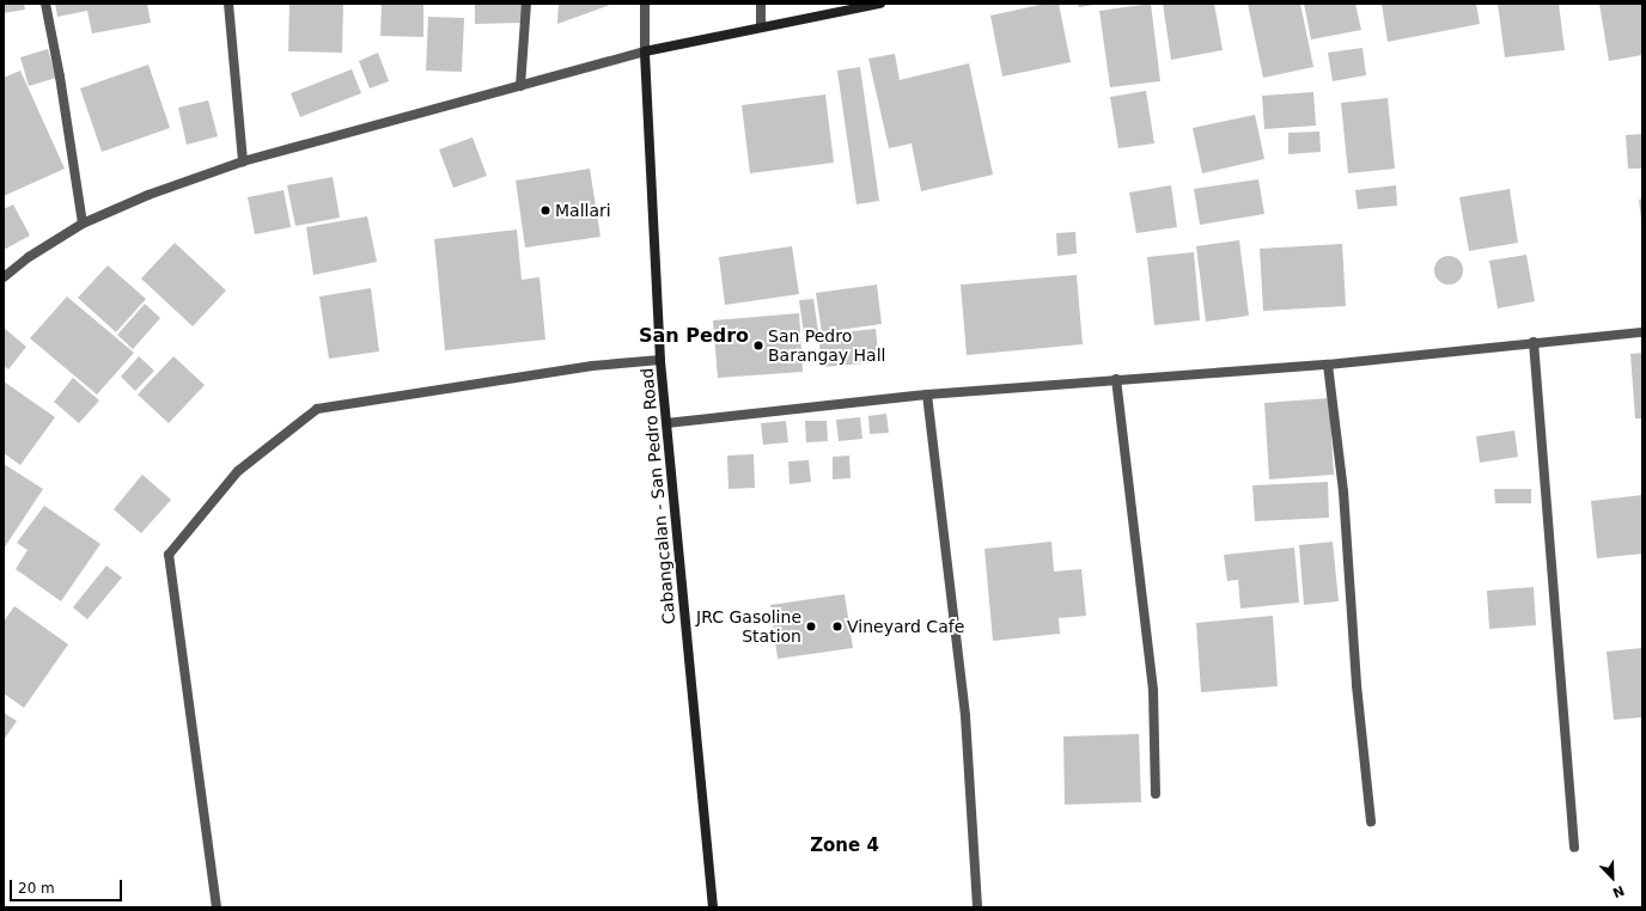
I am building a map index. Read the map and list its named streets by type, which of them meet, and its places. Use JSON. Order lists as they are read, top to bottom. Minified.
{"streets":{"street":["Cabangcalan - San Pedro Road"]},"districts":["San Pedro","Zone 4"],"places":["Mallari","San Pedro Barangay Hall","JRC Gasoline Station","Vineyard Cafe"],"scale_bar":"20 m","north":"bottom right"}
